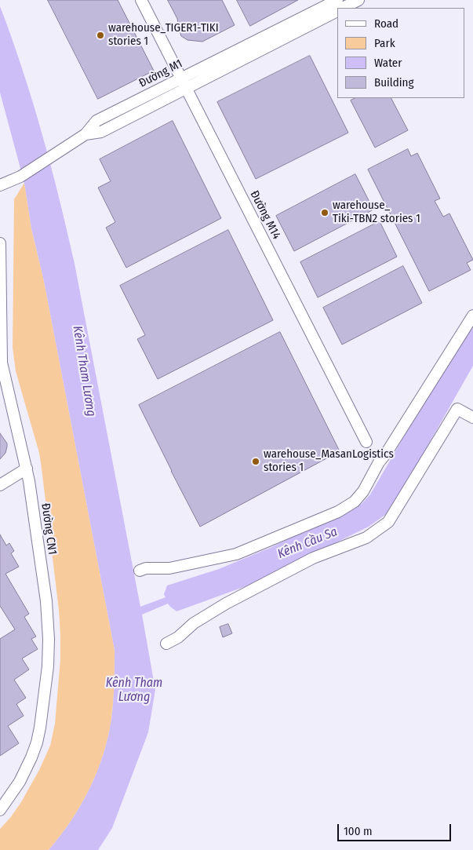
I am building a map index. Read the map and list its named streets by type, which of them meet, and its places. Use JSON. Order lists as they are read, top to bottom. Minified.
{"streets":{"street":["Đường M1","Đường M14","Đường CN1"]},"crossings":[["Đường M1","Đường M14"]],"water":["Kênh Tham Lương","Kênh Cầu Sa"],"places":["warehouse_TIGER1-TIKI stories 1","warehouse_ Tiki-TBN2 stories 1","warehouse_MasanLogistics stories 1"],"legend":["Road","Park","Water","Building"],"scale_bar":"100 m"}
